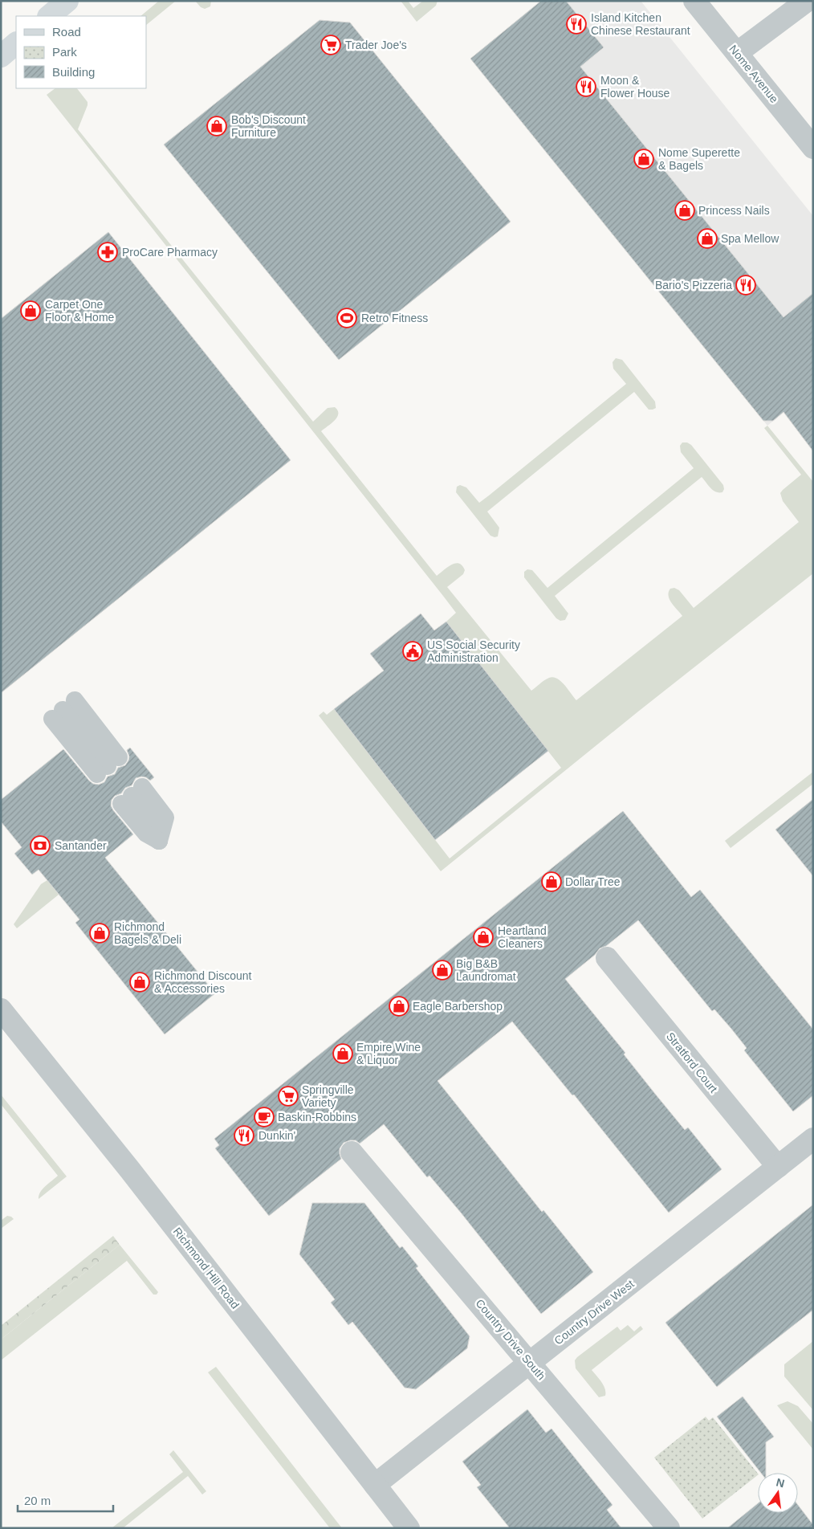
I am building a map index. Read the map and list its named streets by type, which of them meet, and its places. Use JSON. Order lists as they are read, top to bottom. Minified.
{"streets":{"street":["Nome Avenue","Stratford Court","Richmond Hill Road","Country Drive West","Country Drive South"]},"crossings":[["Stratford Court","Country Drive West"],["Richmond Hill Road","Country Drive West"],["Country Drive West","Country Drive South"]],"places":{"restaurant":["Island Kitchen Chinese Restaurant","Moon & Flower House","Bario's Pizzeria","Dunkin'"],"supermarket":["Trader Joe's","Springville Variety"],"shop":["Bob's Discount Furniture","Nome Superette & Bagels","Princess Nails","Spa Mellow","Carpet One Floor & Home","Dollar Tree","Richmond Bagels & Deli","Heartland Cleaners","Big B&B Laundromat","Richmond Discount & Accessories","Eagle Barbershop","Empire Wine & Liquor"],"pharmacy":["ProCare Pharmacy"],"sports":["Retro Fitness"],"public building":["US Social Security Administration"],"bank":["Santander"],"cafe":["Baskin-Robbins"]},"legend":["Road","Park","Building"],"scale_bar":"20 m","north":"top"}
